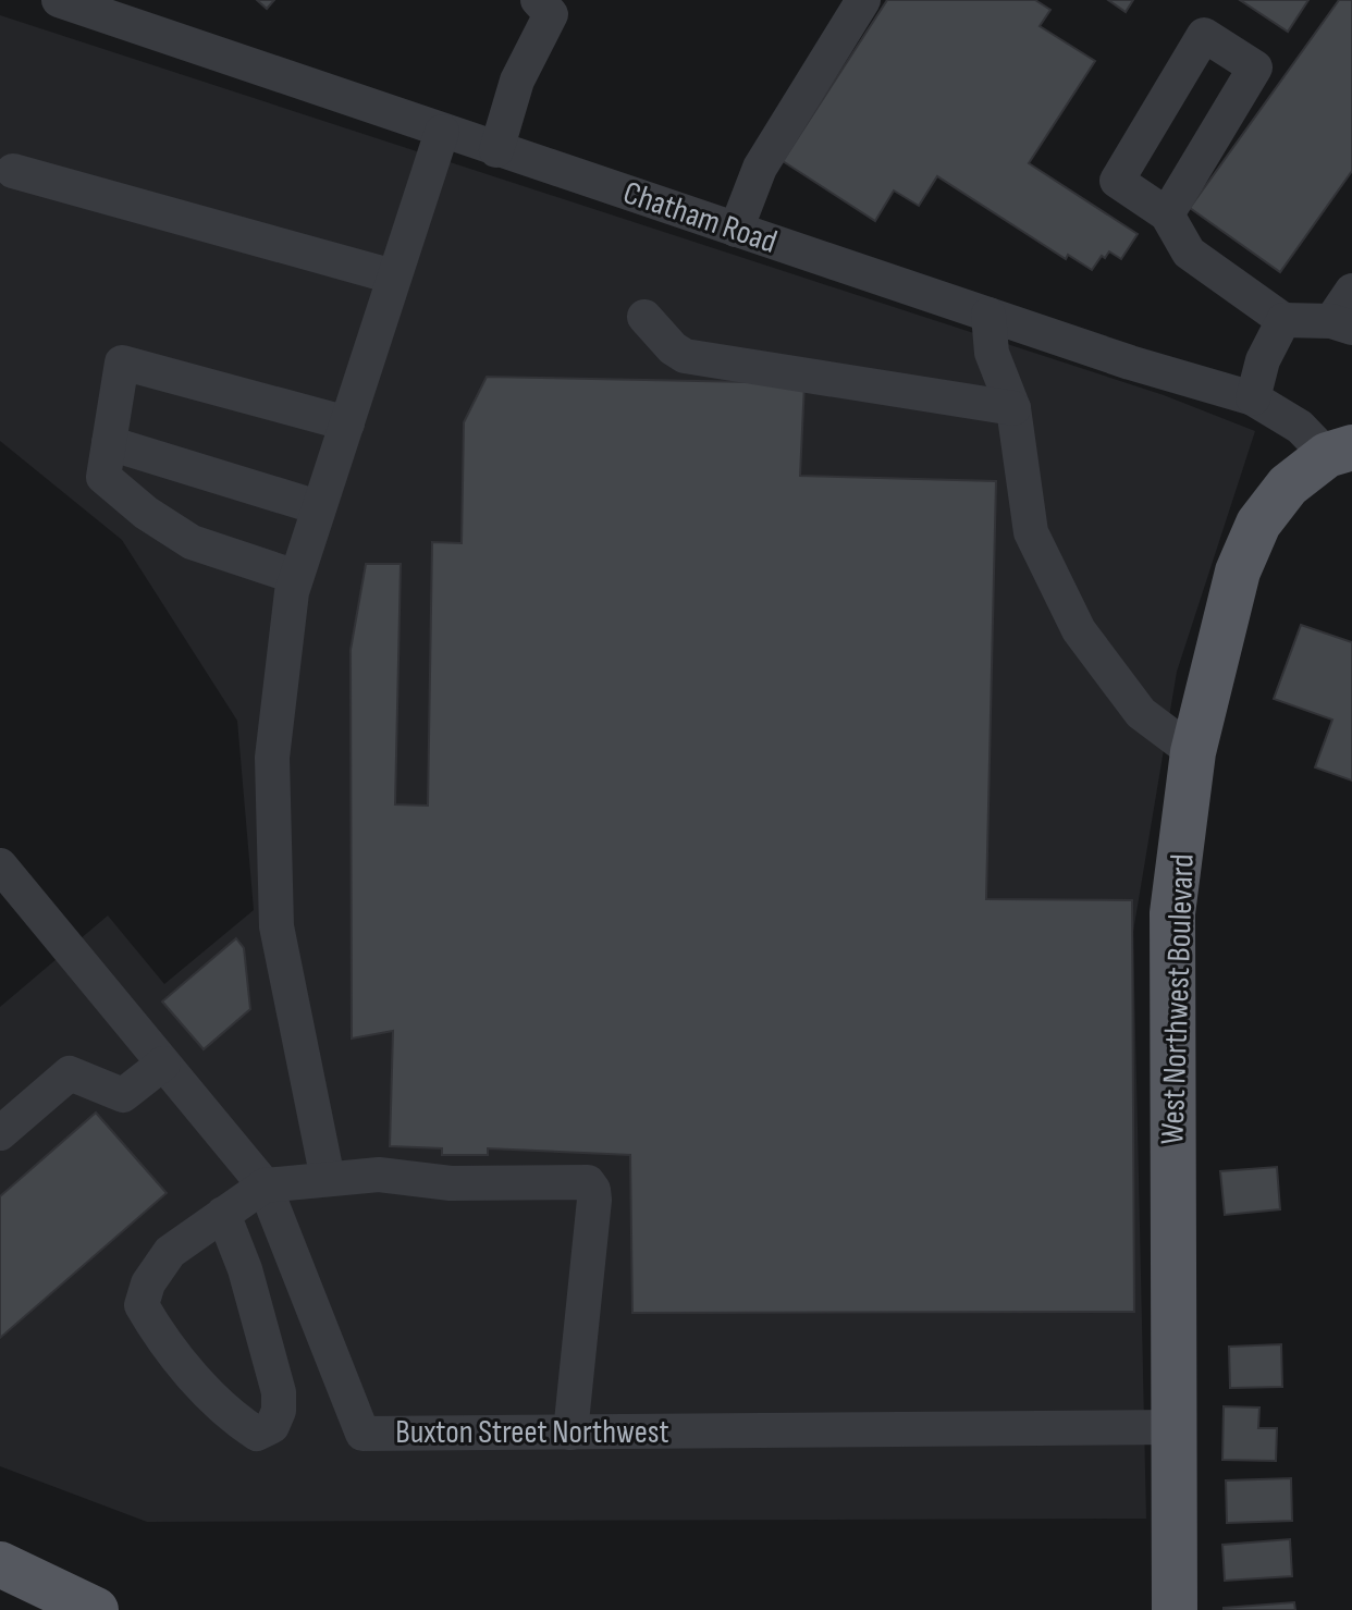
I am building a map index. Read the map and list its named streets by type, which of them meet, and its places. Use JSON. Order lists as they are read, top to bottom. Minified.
{"streets":{"main road":["West Northwest Boulevard"],"street":["Chatham Road","Buxton Street Northwest"]},"crossings":[["Chatham Road","West Northwest Boulevard"],["West Northwest Boulevard","Buxton Street Northwest"]]}
